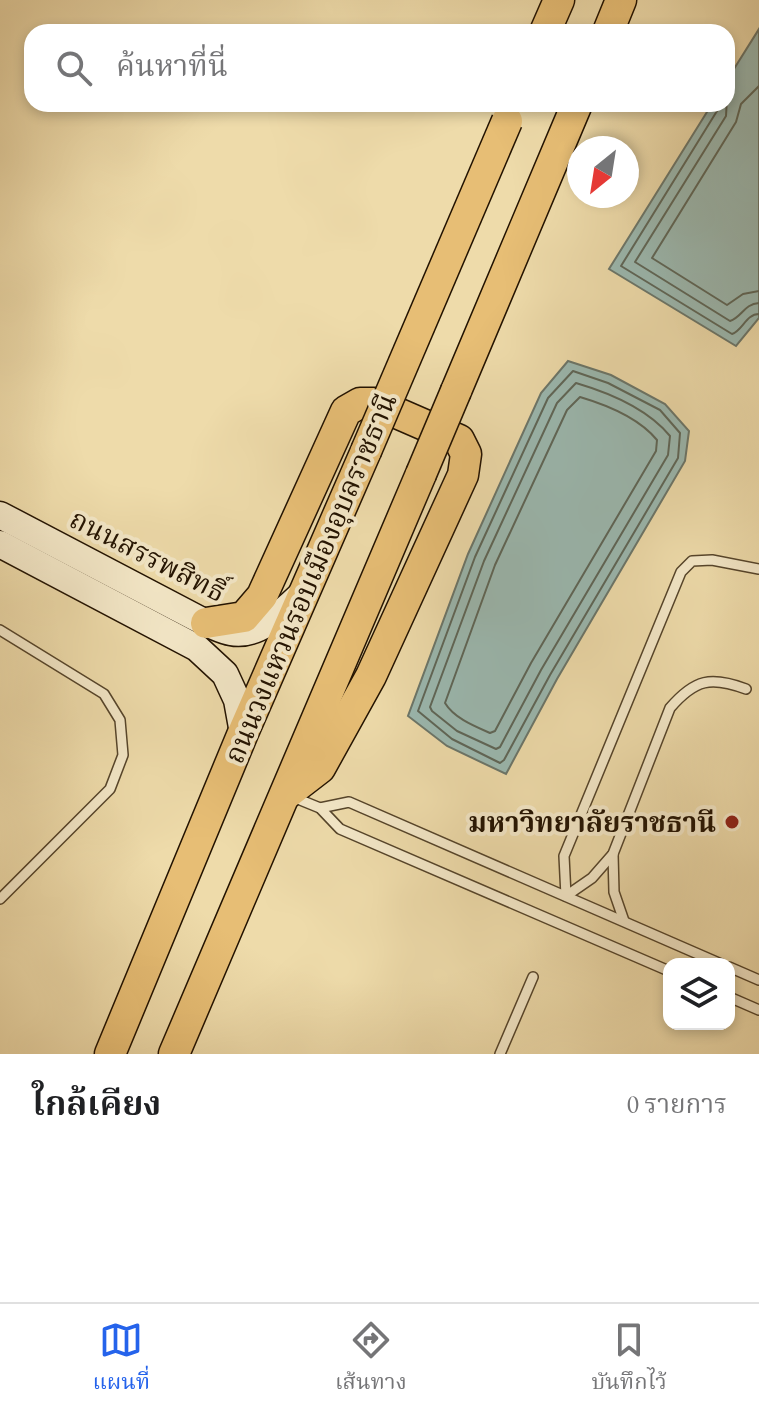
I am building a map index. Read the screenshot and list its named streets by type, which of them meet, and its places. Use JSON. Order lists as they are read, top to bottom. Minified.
{"streets":{"highway":["ถนนวงแหวนรอบเมืองอุบลราชธานี"],"main road":["ถนนสรรพสิทธิ์"]},"crossings":[["ถนนสรรพสิทธิ์","ถนนวงแหวนรอบเมืองอุบลราชธานี"]],"places":["มหาวิทยาลัยราชธานี"],"north":"bottom left","page":{"search":"ค้นหาที่นี่","heading":["ใกล้เคียง","0 รายการ"],"nav":["แผนที่","เส้นทาง","บันทึกไว้"]}}
